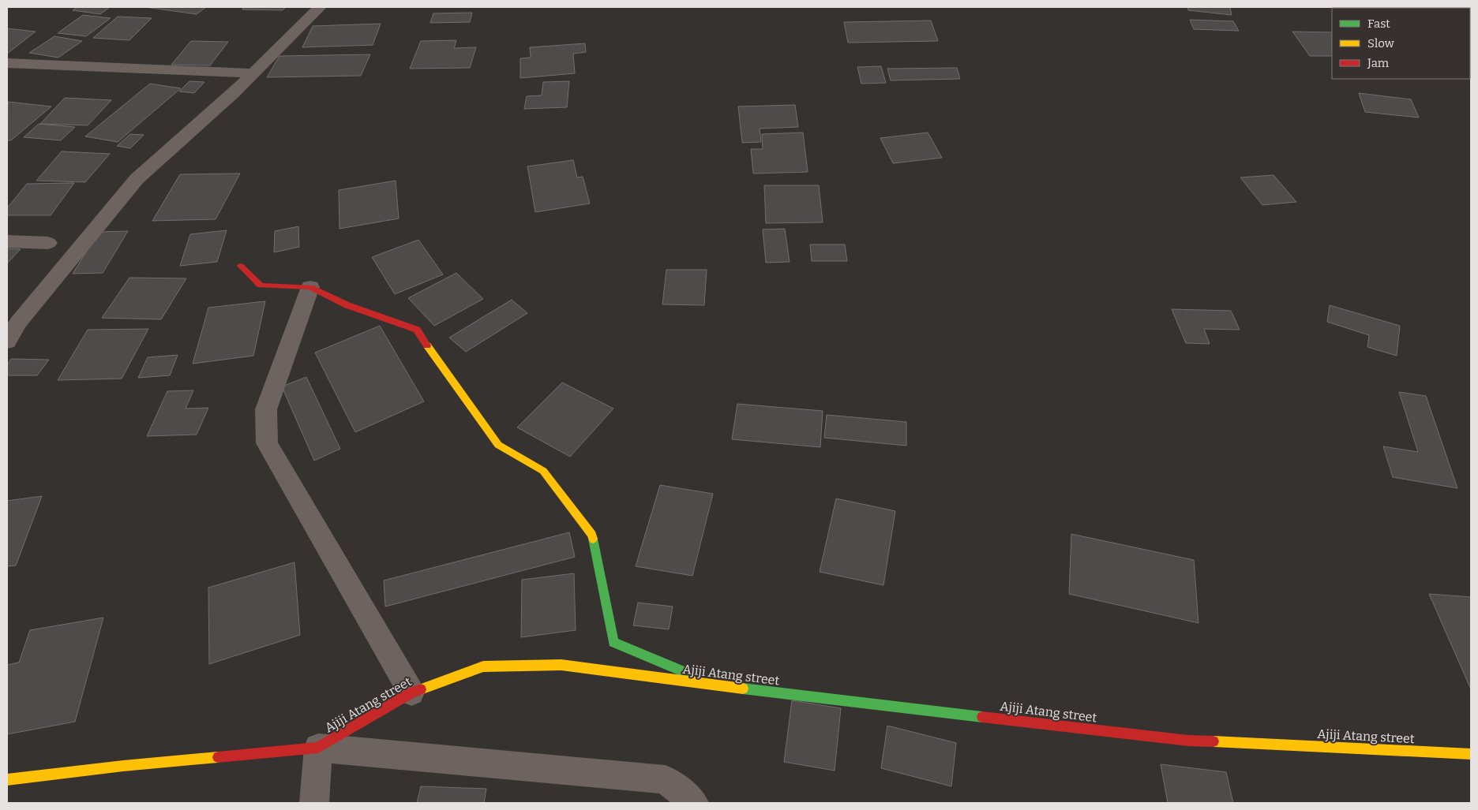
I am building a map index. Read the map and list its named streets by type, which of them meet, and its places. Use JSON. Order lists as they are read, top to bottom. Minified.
{"streets":{"street":["Ajiji Atang street"]},"legend":["Fast","Slow","Jam"]}
